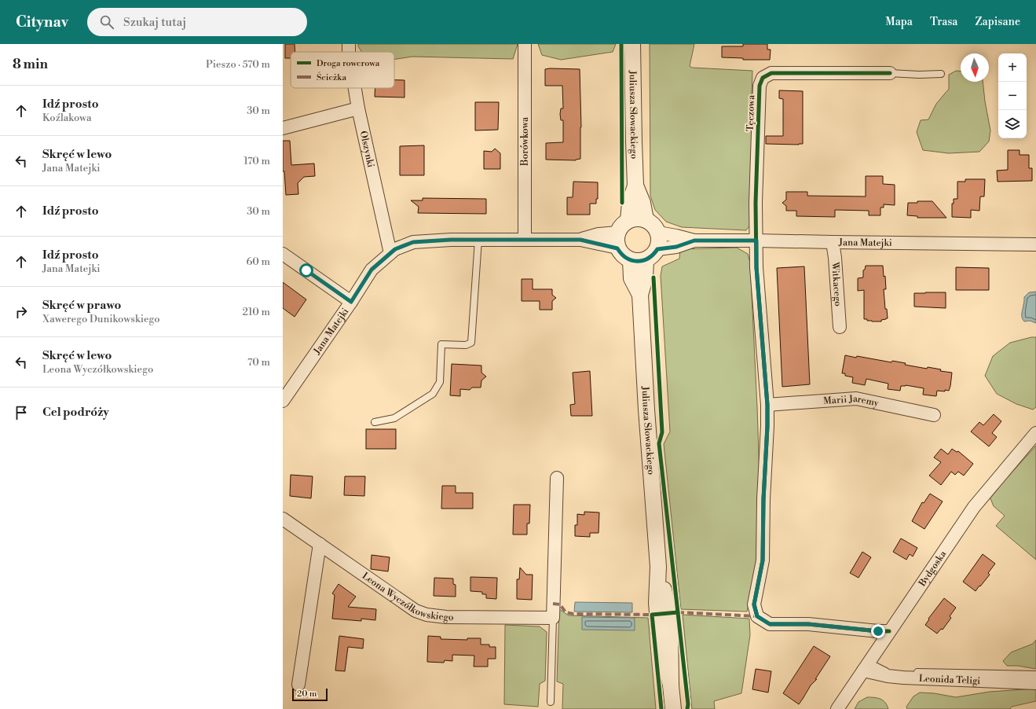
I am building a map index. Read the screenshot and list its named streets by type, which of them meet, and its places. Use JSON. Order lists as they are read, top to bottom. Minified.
{"streets":{"street":["Tęczowa","Juliusza Słowackiego","Borówkowa","Olszynki","Jana Matejki","Witkacego","Marii Jaremy","Bydgoska","Leona Wyczółkowskiego","Leonida Teligi"]},"crossings":[["Tęczowa","Jana Matejki"],["Juliusza Słowackiego","Jana Matejki"],["Borówkowa","Jana Matejki"],["Olszynki","Jana Matejki"],["Jana Matejki","Witkacego"],["Bydgoska","Leonida Teligi"]],"legend":["Droga rowerowa","Ścieżka"],"scale_bar":"20 m","north":"bottom","page":{"header":"Citynav","search":"Szukaj tutaj","nav":["Mapa","Trasa","Zapisane"],"heading":["8 min","Pieszo · 570 m"],"map_buttons":["+","−"],"list":[["Idź prosto","Koźlakowa","30 m"],["Skręć w lewo","Jana Matejki","170 m"],["Idź prosto","30 m"],["Idź prosto","Jana Matejki","60 m"],["Skręć w prawo","Xawerego Dunikowskiego","210 m"],["Skręć w lewo","Leona Wyczółkowskiego","70 m"],"Cel podróży"],"scale":"20 m"}}
